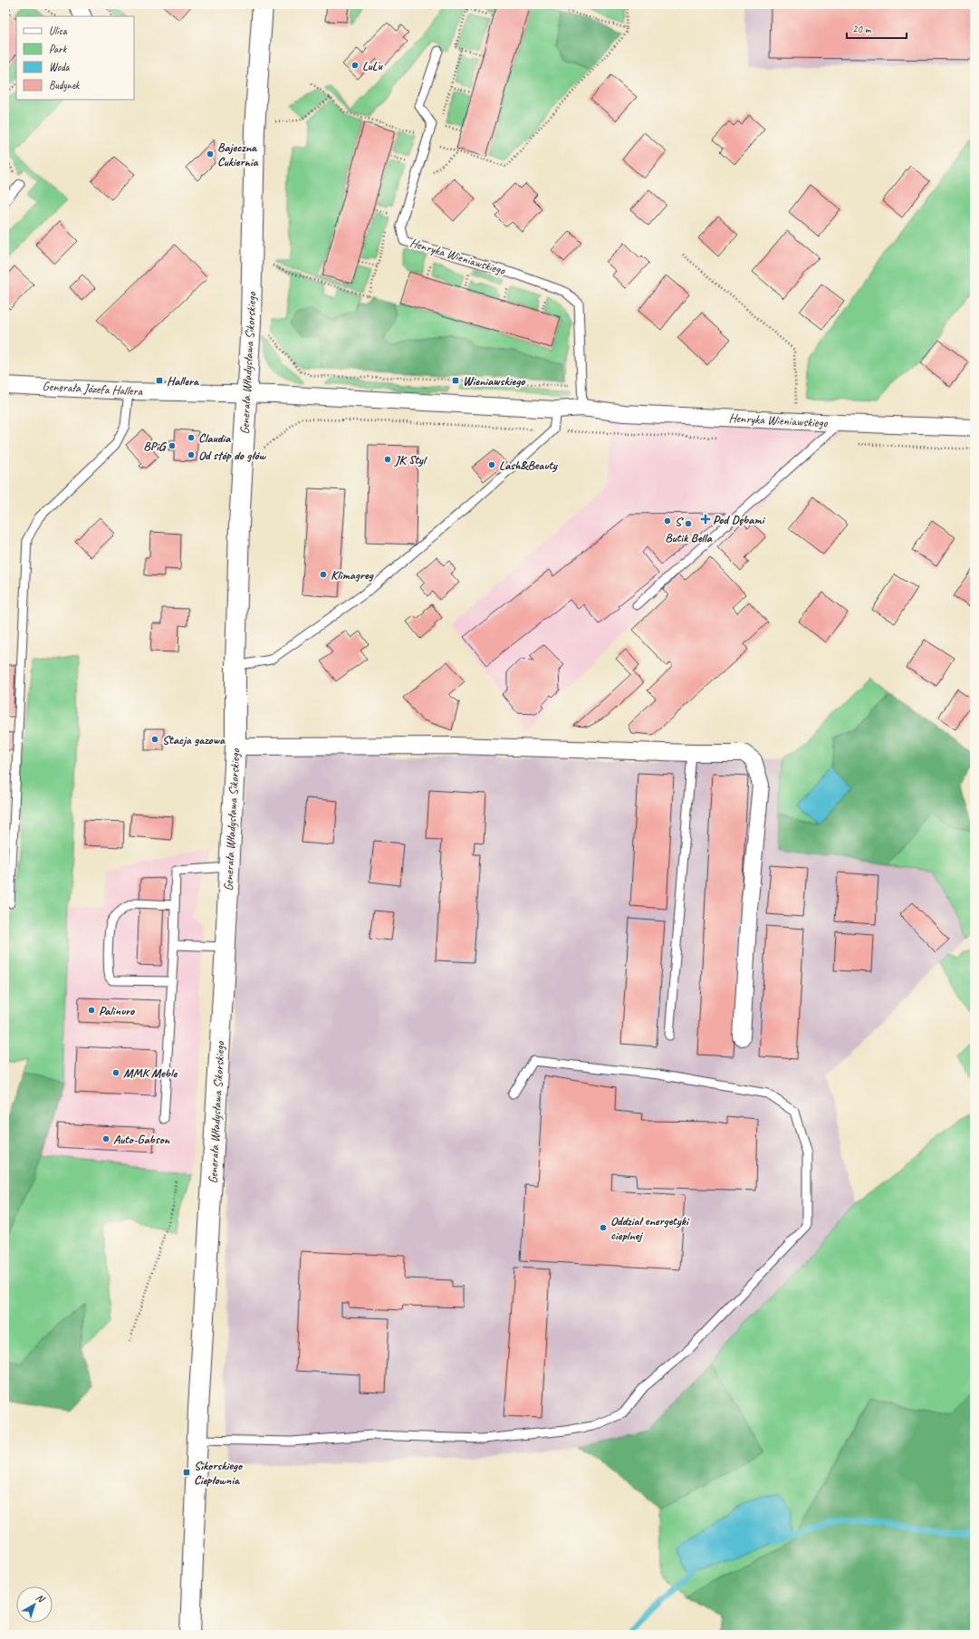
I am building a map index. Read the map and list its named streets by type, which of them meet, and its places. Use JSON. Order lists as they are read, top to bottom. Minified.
{"streets":{"street":["Henryka Wieniawskiego","Generała Władysława Sikorskiego","Generała Józefa Hallera"]},"crossings":[["Henryka Wieniawskiego","Generała Władysława Sikorskiego"],["Henryka Wieniawskiego","Generała Józefa Hallera"],["Generała Władysława Sikorskiego","Generała Józefa Hallera"]],"places":{"other":["LuLu","Bajeczna Cukiernia","Claudia","BPiG","Od stóp do głów","JK Styl","Lash&Beauty","S","Butik Bella","Klimagreg","Stacja gazowa","Palinuro","MMK Meble","Auto-Gabson","Oddział energetyki cieplnej"],"transit":["Hallera","Wieniawskiego","Sikorskiego Ciepłownia"],"health":["Pod Dębami"]},"legend":["Ulica","Park","Woda","Budynek"],"scale_bar":"20 m","north":"top right"}
